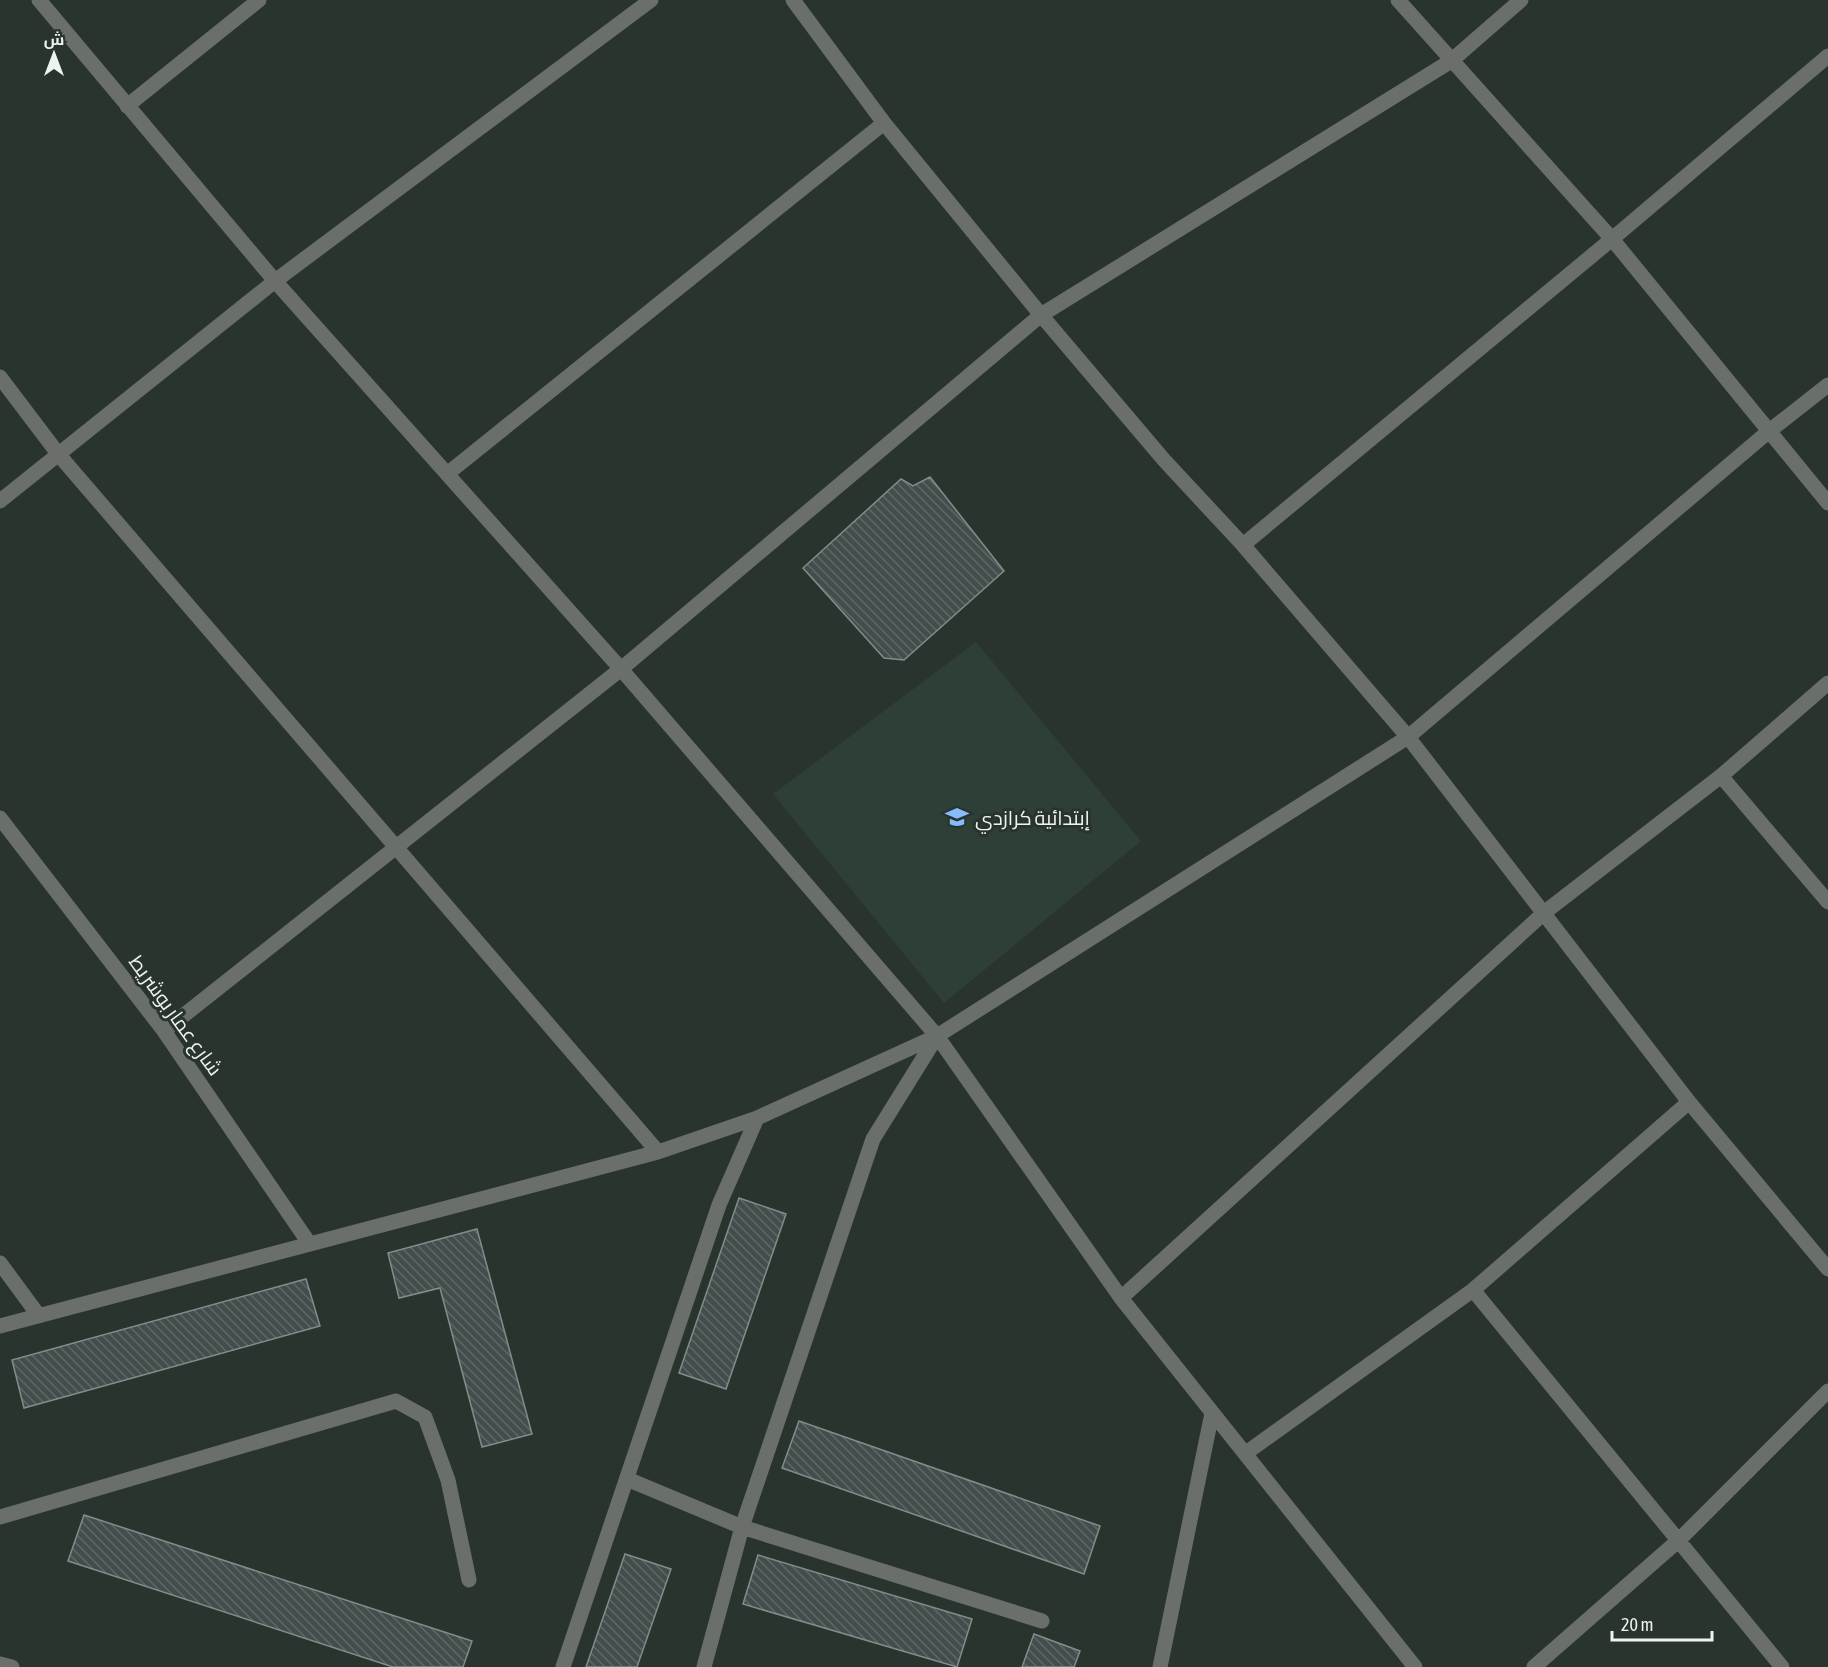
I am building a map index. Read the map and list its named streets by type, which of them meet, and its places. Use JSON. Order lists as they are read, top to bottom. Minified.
{"streets":{"street":["شارع عمار بوشريط"]},"places":{"school or university":["إبتدائية كرازدي"]},"scale_bar":"20 m","north":"top"}
